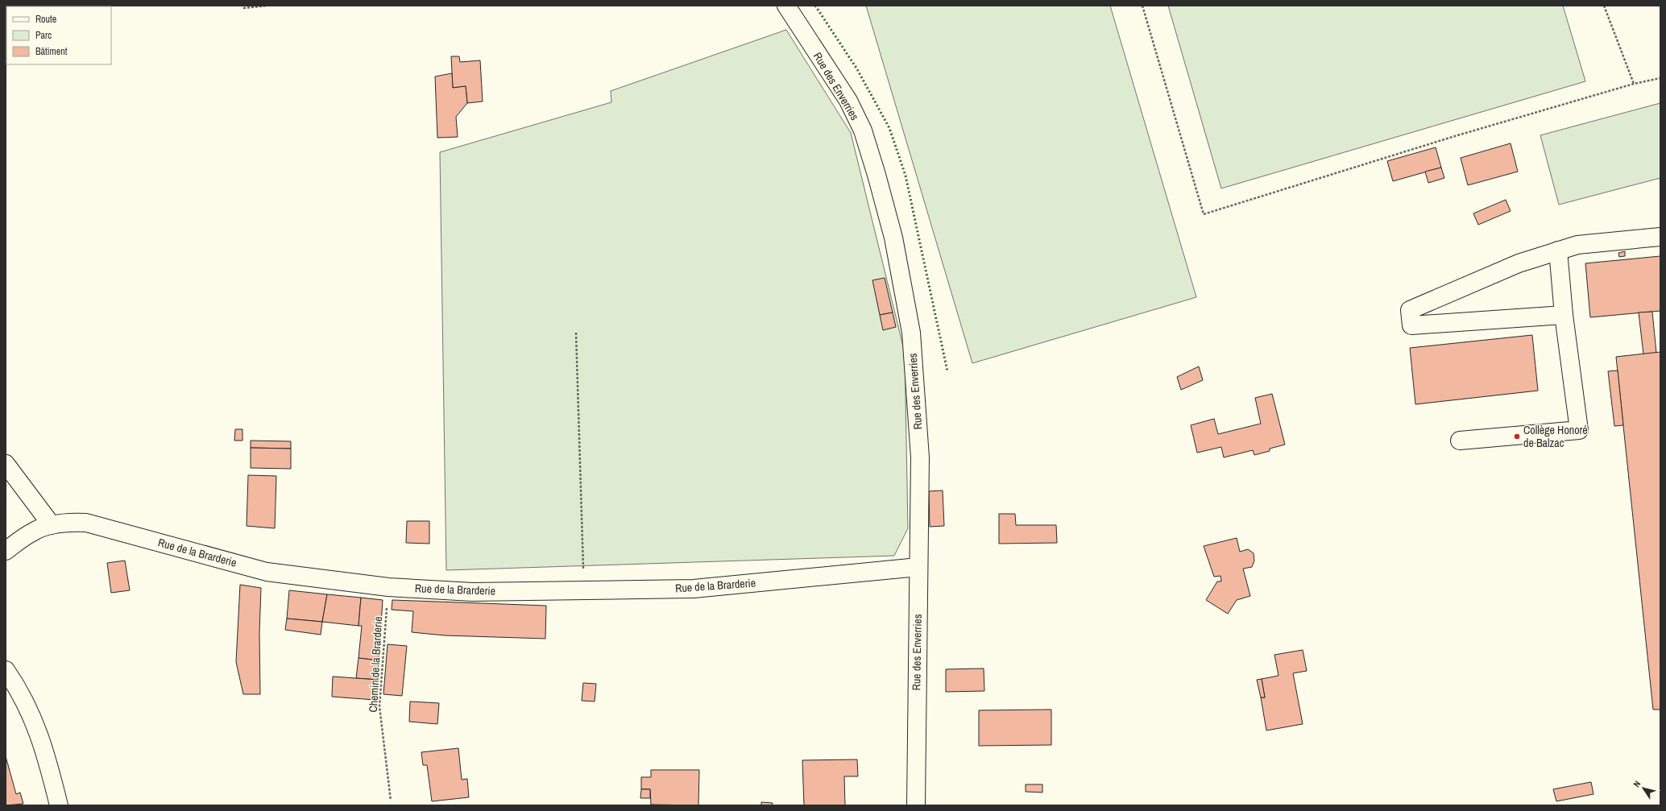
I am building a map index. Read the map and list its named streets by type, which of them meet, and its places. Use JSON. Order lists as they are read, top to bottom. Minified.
{"streets":{"street":["Rue des Enverries","Rue de la Brarderie"],"path":["Chemin de la Brarderie"]},"crossings":[["Rue des Enverries","Rue de la Brarderie"],["Rue de la Brarderie","Chemin de la Brarderie"]],"places":["Collège Honoré de Balzac"],"legend":["Route","Parc","Bâtiment"],"north":"top left"}
